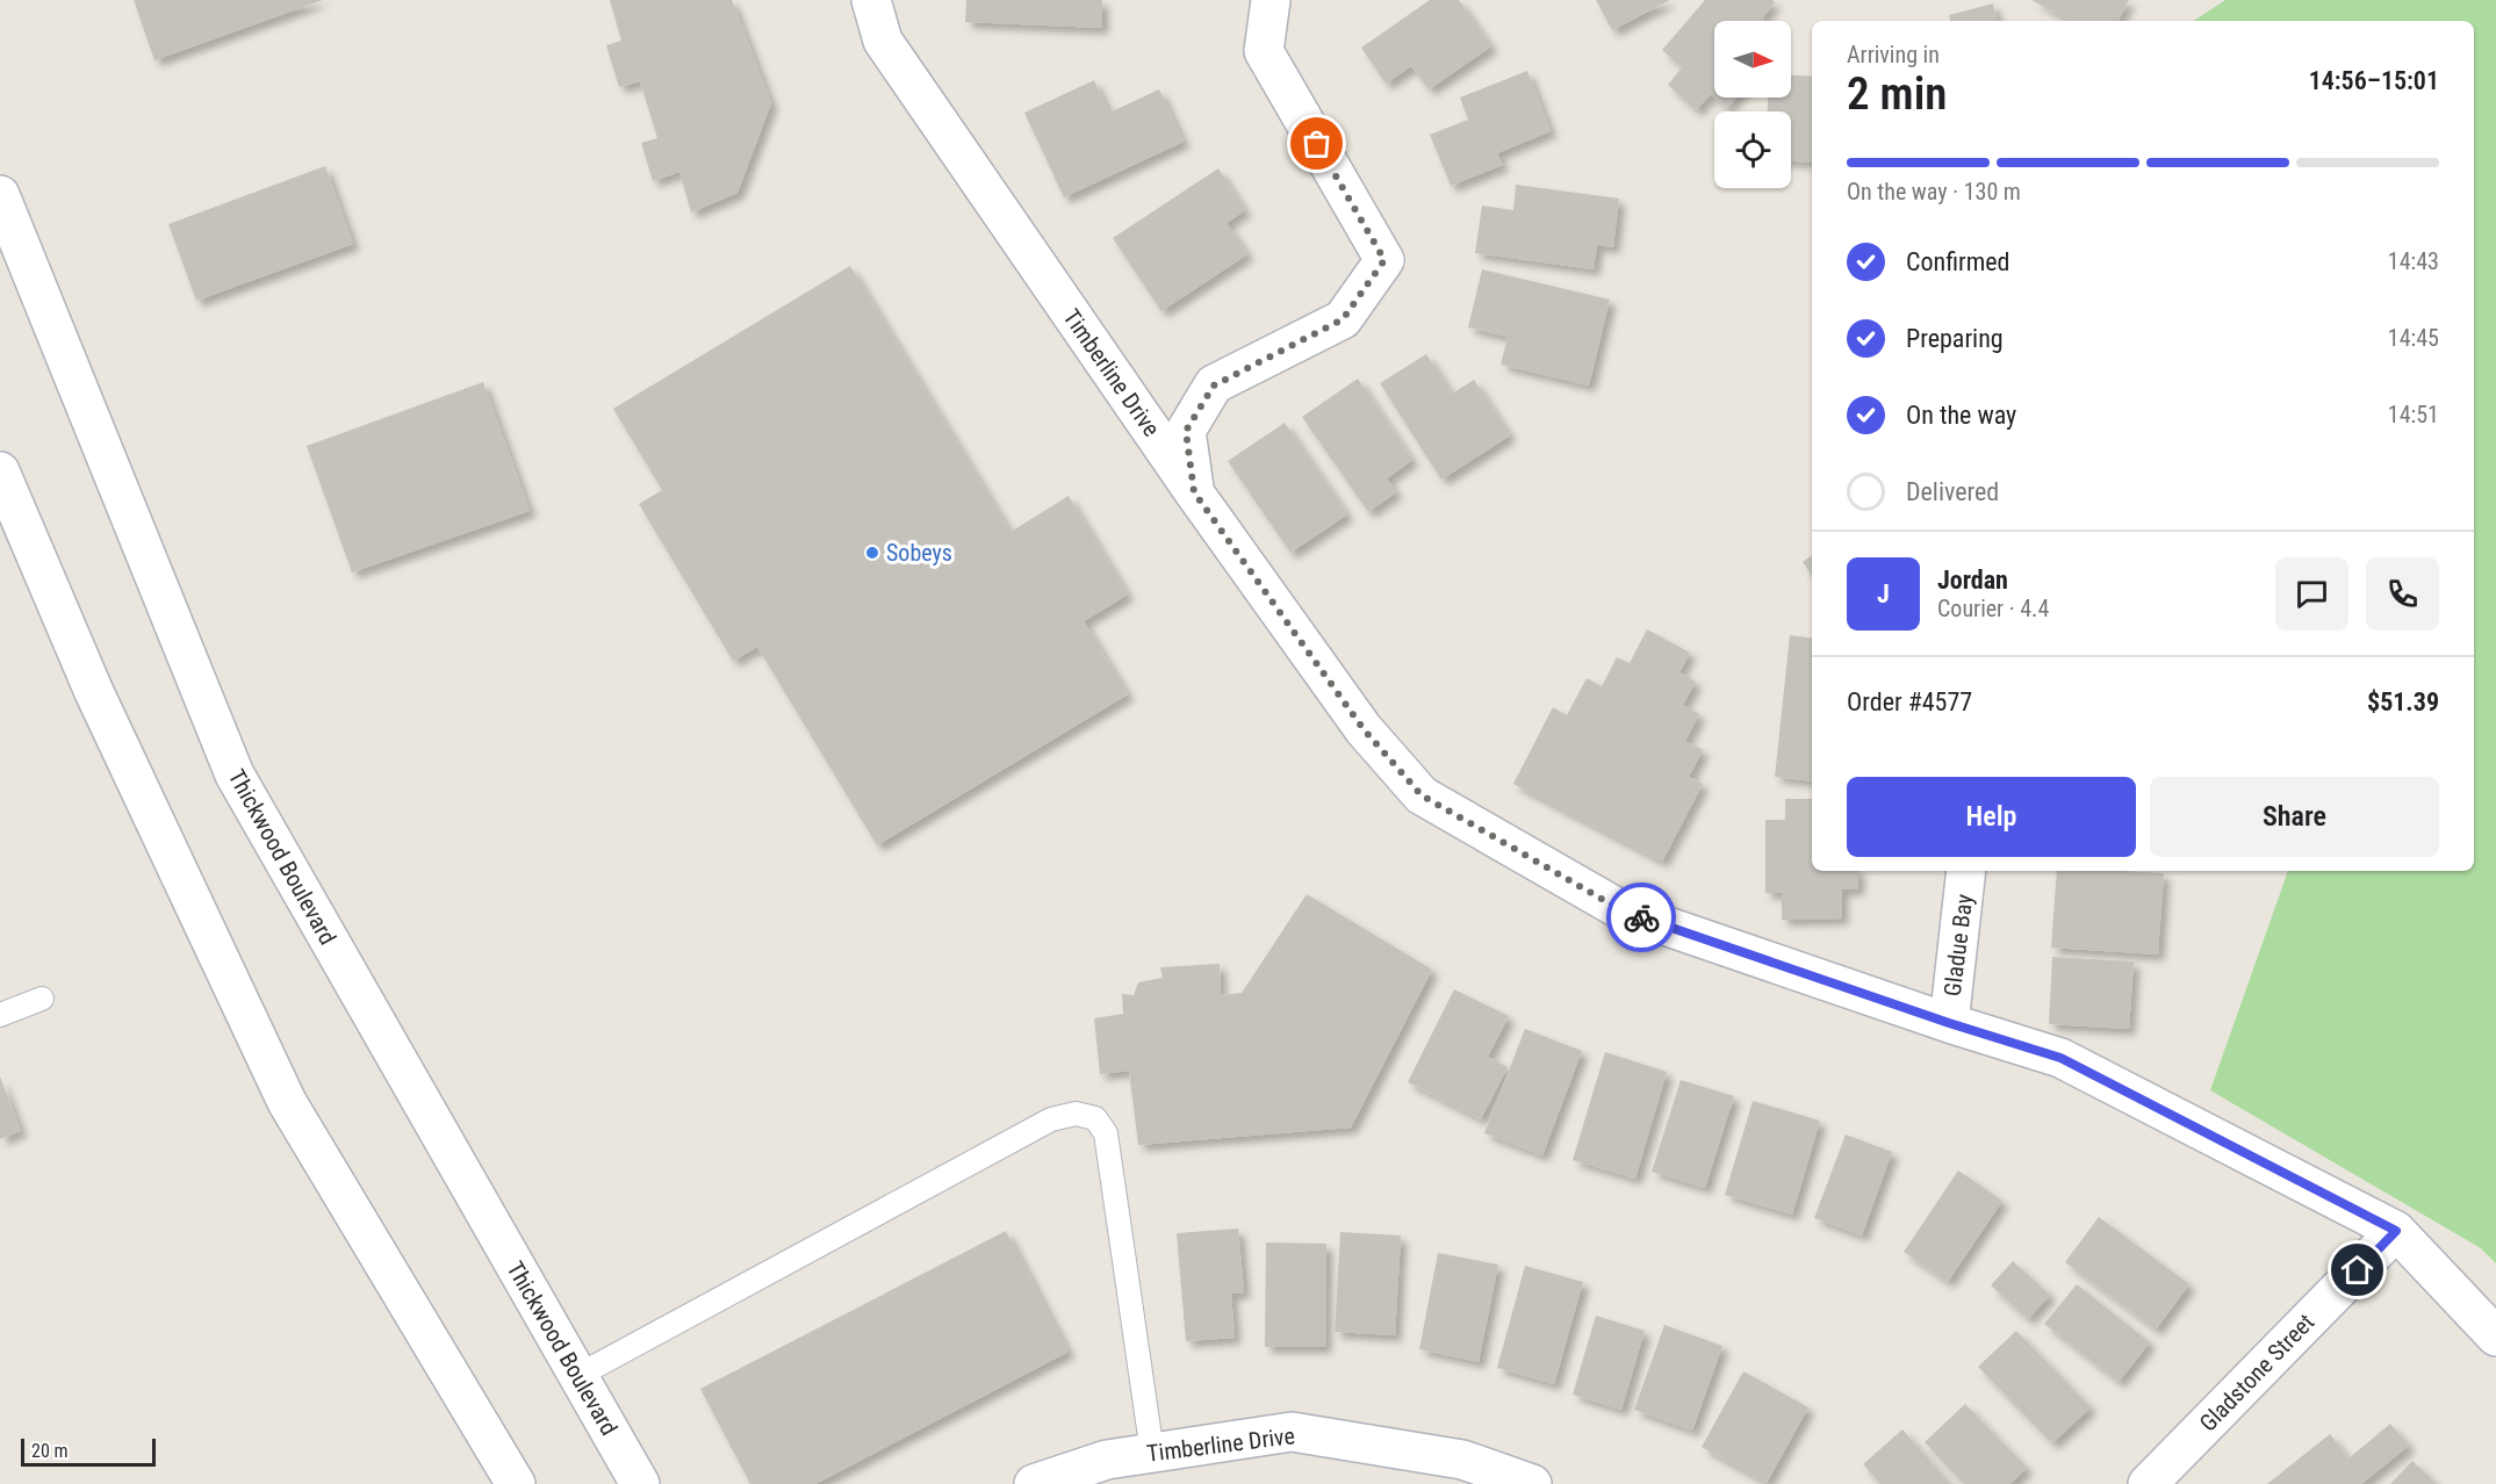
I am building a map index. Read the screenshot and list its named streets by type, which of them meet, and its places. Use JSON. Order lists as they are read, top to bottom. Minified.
{"streets":{"street":["Timberline Drive","Thickwood Boulevard","Gladue Bay","Gladstone Street"]},"crossings":[["Timberline Drive","Gladue Bay"],["Timberline Drive","Gladstone Street"]],"places":["Sobeys"],"scale_bar":"20 m","north":"right","page":{"heading":["2 min","Arriving in","14:56–15:01"],"panel":["Jordan","Courier · 4.4","Order #4577","$51.39"],"bar":"On the way · 130 m","list":[["Confirmed","14:43"],["Preparing","14:45"],["On the way","14:51"],"Delivered"],"round":"J","buttons":["Help","Share"],"scale":"20 m"}}
